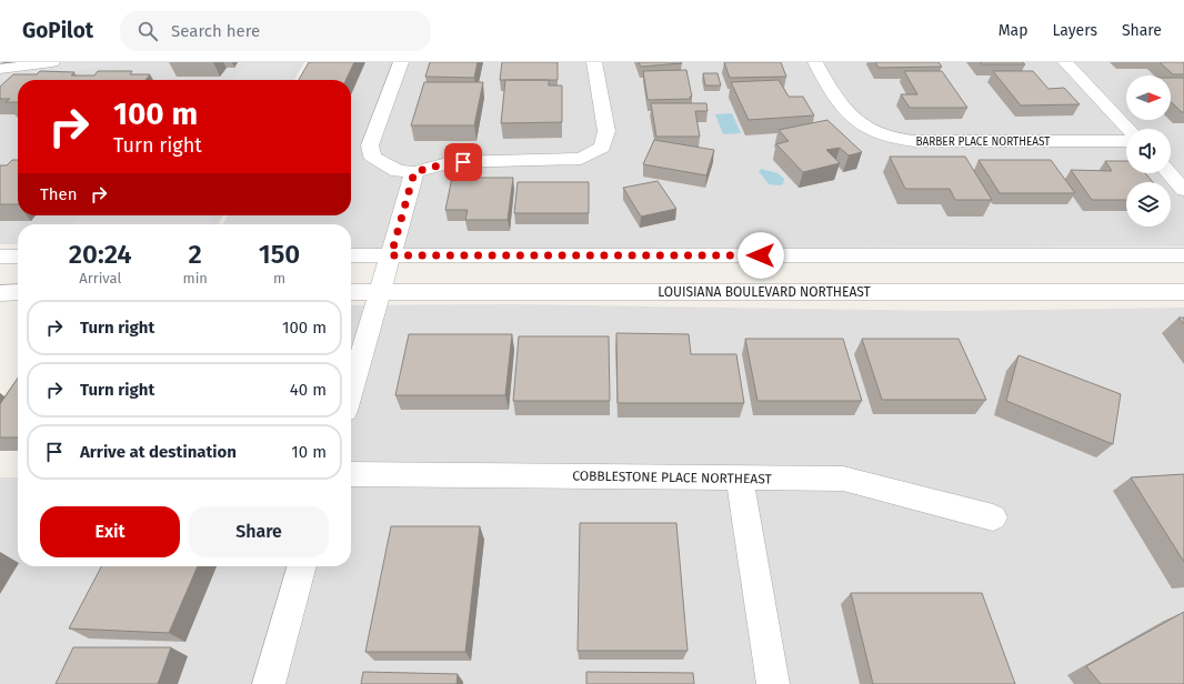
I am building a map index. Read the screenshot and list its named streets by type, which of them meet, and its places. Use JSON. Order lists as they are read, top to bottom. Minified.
{"streets":{"street":["BARBER PLACE NORTHEAST","LOUISIANA BOULEVARD NORTHEAST","COBBLESTONE PLACE NORTHEAST"]},"north":"right","page":{"header":"GoPilot","search":"Search here","nav":["Map","Layers","Share"],"turn":["100 m","Turn right"],"then":"Then","eta":["20:24","Arrival","2","min","150","m"],"list":[{"name":"Turn right","value":"100 m"},{"name":"Turn right","value":"40 m"},{"name":"Arrive at destination","value":"10 m"}],"buttons":["Exit","Share"]}}
